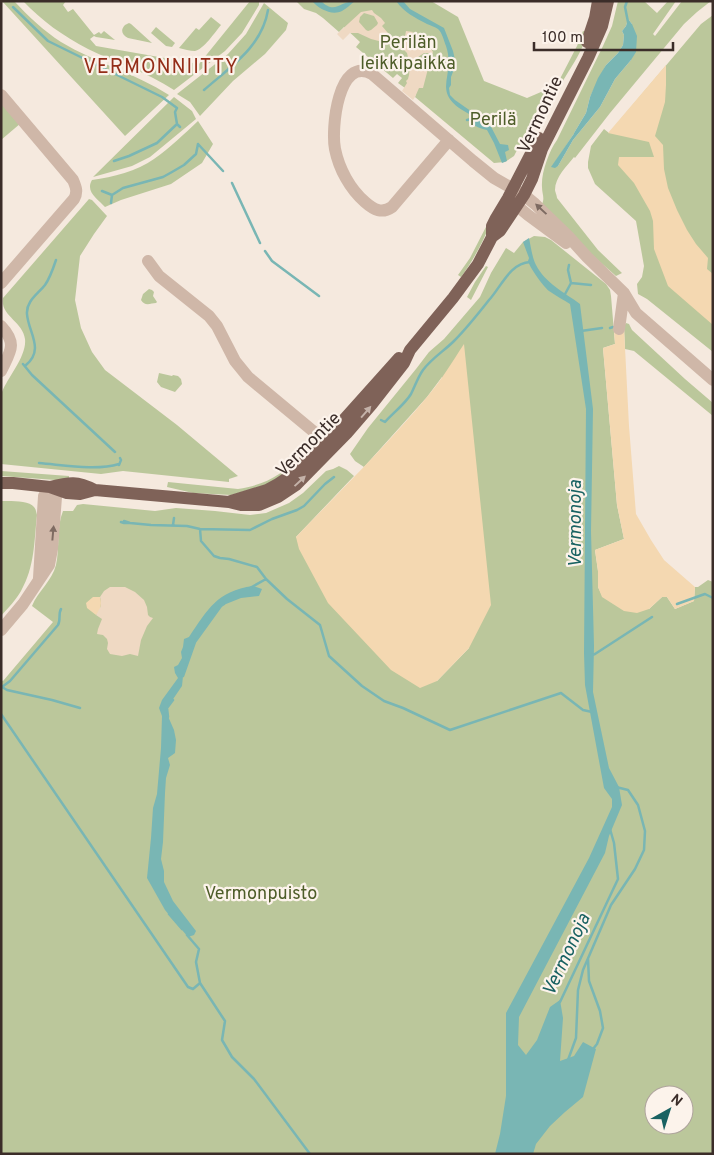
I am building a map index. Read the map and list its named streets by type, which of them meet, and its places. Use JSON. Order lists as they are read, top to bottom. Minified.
{"streets":{"main road":["Vermontie"]},"districts":["VERMONNIITTY"],"water":["Vermonoja"],"parks":["Perilän leikkipaikka","Perilä","Vermonpuisto"],"scale_bar":"100 m","north":"top right"}
